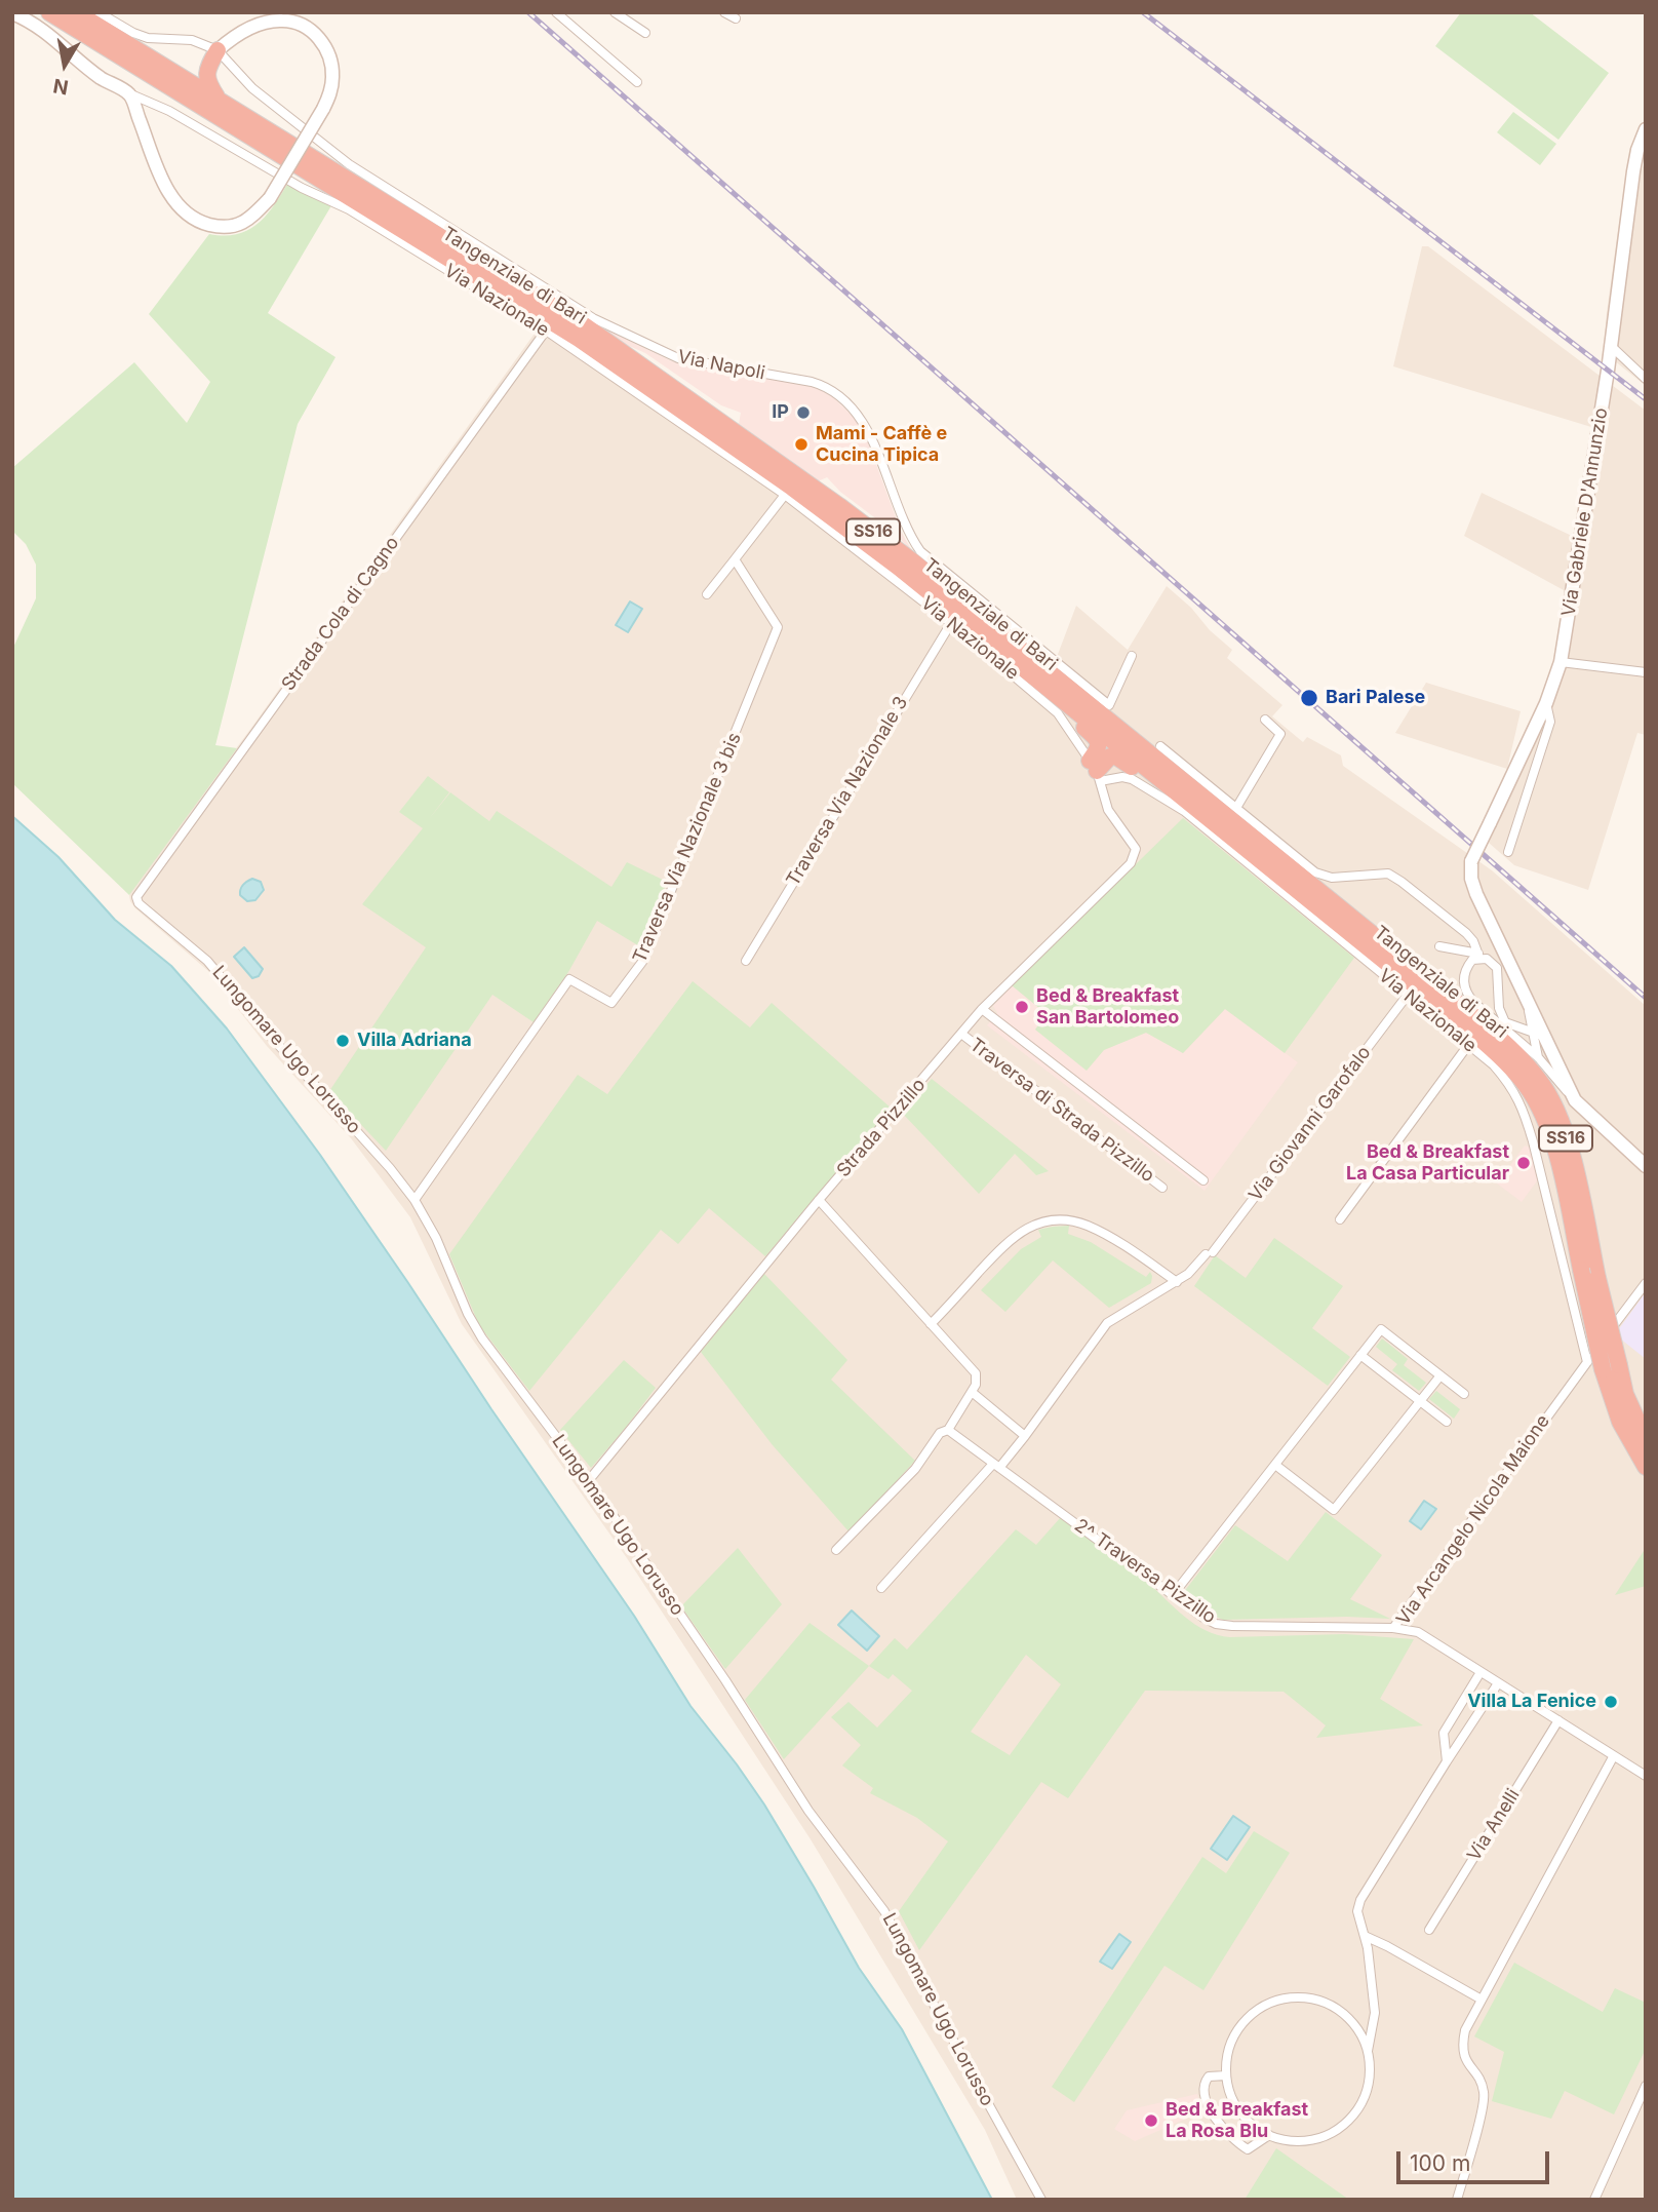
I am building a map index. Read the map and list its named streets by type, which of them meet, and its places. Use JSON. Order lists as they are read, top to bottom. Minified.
{"streets":{"highway":["Tangenziale di Bari","SS16"],"street":["Via Nazionale","Via Napoli","Via Gabriele D'Annunzio","Strada Cola di Cagno","Traversa Via Nazionale 3","Traversa Via Nazionale 3 bis","Lungomare Ugo Lorusso","Traversa di Strada Pizzillo","Via Giovanni Garofalo","Strada Pizzillo","Via Arcangelo Nicola Maione","2^ Traversa Pizzillo","Via Anelli"]},"crossings":[["Via Nazionale","Strada Cola di Cagno"],["Via Nazionale","Traversa Via Nazionale 3"],["Via Nazionale","Via Giovanni Garofalo"],["Via Nazionale","Strada Pizzillo"],["Via Nazionale","Via Arcangelo Nicola Maione"],["Strada Cola di Cagno","Lungomare Ugo Lorusso"],["Traversa Via Nazionale 3 bis","Lungomare Ugo Lorusso"],["Lungomare Ugo Lorusso","Strada Pizzillo"],["Traversa di Strada Pizzillo","Strada Pizzillo"],["Via Arcangelo Nicola Maione","2^ Traversa Pizzillo"],["Via Arcangelo Nicola Maione","Via Anelli"]],"places":["IP","Mami - Caffè e Cucina Tipica","Bari Palese","Bed & Breakfast San Bartolomeo","Villa Adriana","Bed & Breakfast La Casa Particular","Villa La Fenice","Bed & Breakfast La Rosa Blu"],"scale_bar":"100 m","north":"bottom"}
